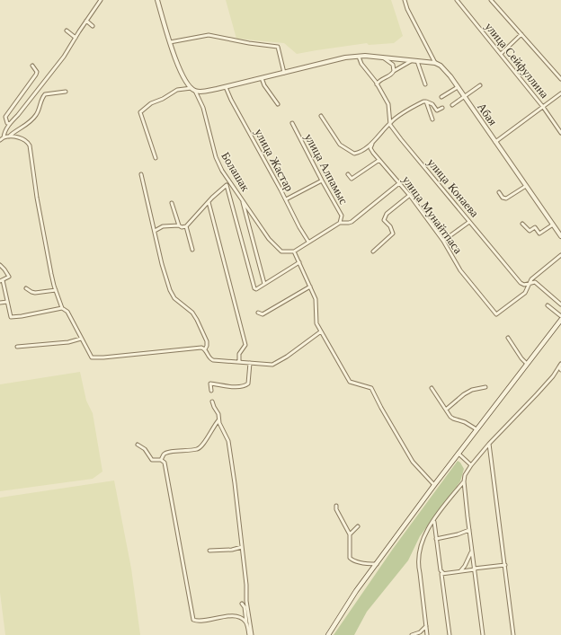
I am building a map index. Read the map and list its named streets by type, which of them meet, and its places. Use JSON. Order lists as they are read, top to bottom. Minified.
{"streets":{"street":["улица Сейфуллина","Абая","улица Жастар","улица Алпамыс","Болашак","улица Конаева","улица Мунайтпаса"]},"crossings":[["улица Конаева","улица Мунайтпаса"]]}
